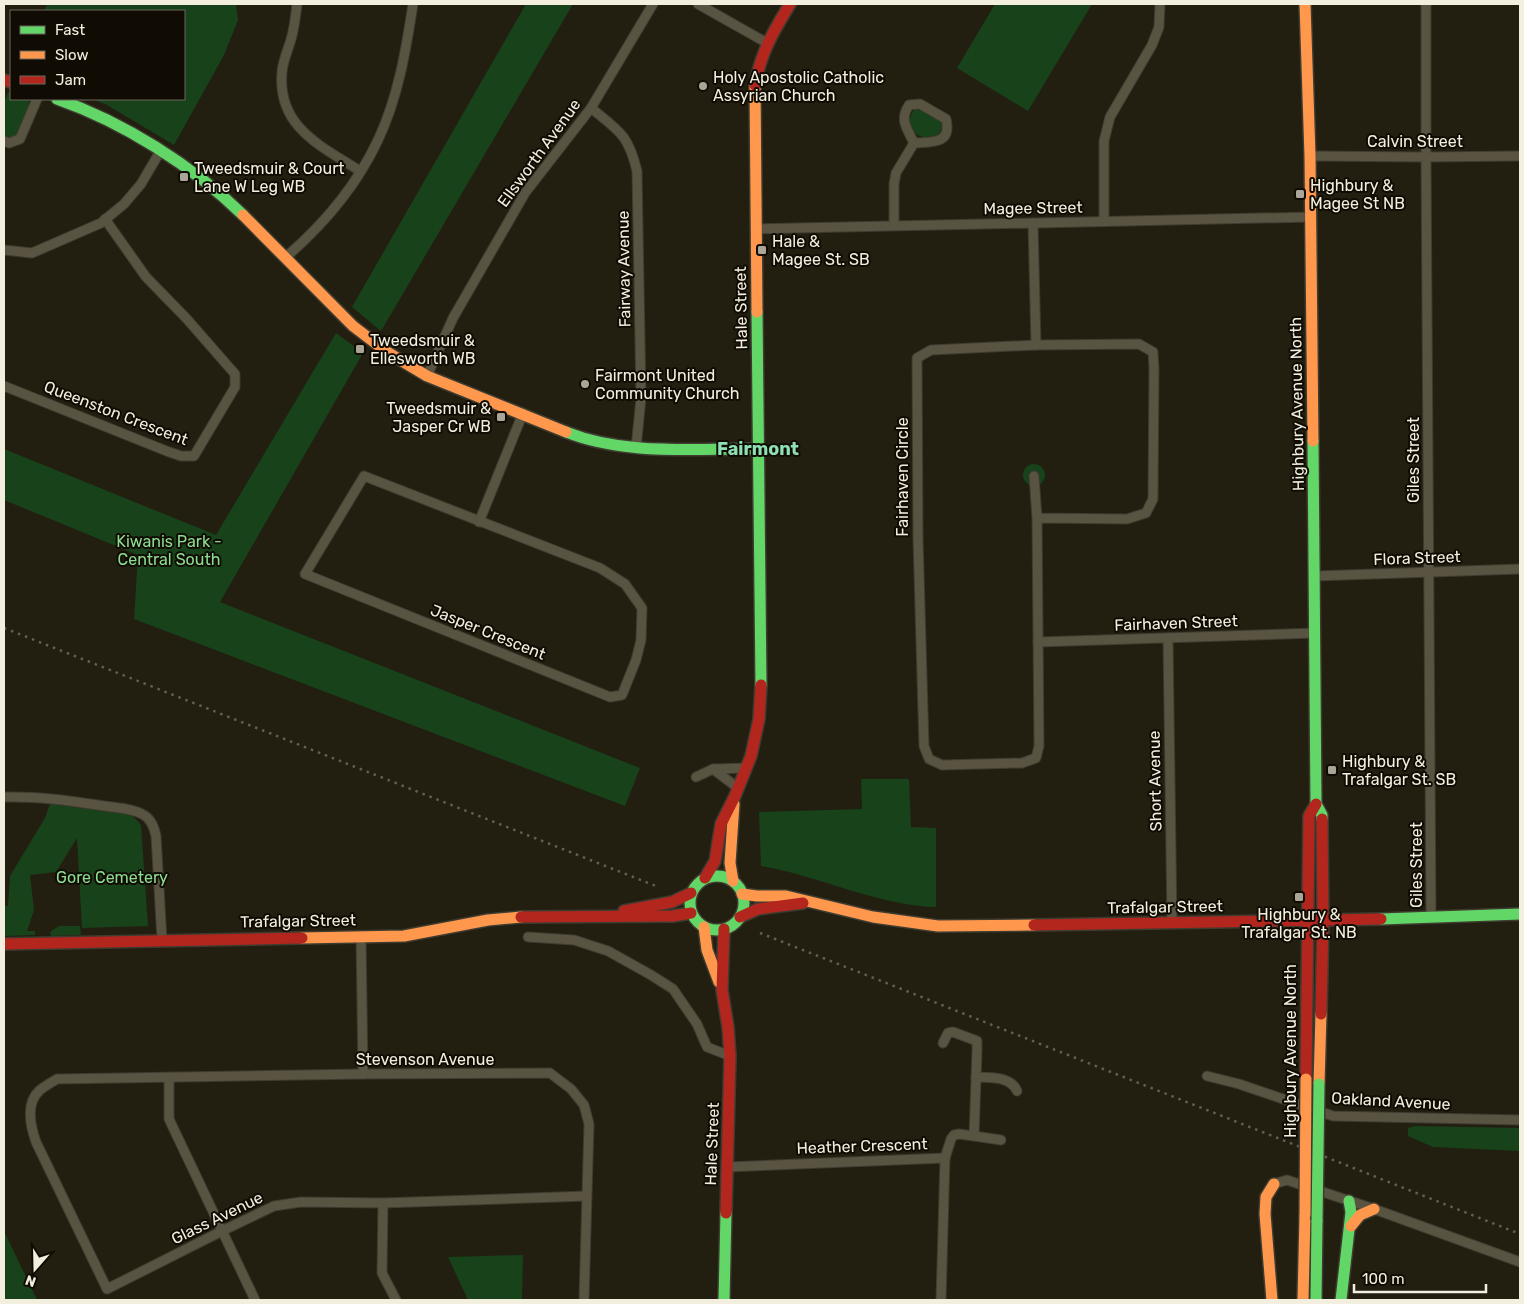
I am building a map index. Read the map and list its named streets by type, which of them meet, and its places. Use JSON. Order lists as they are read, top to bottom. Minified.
{"streets":{"main road":["Hale Street","Highbury Avenue North","Trafalgar Street"],"street":["Calvin Street","Ellsworth Avenue","Magee Street","Fairway Avenue","Queenston Crescent","Giles Street","Fairhaven Circle","Flora Street","Fairhaven Street","Jasper Crescent","Short Avenue","Stevenson Avenue","Oakland Avenue","Heather Crescent","Glass Avenue"]},"crossings":[["Calvin Street","Highbury Avenue North"],["Calvin Street","Giles Street"],["Ellsworth Avenue","Fairway Avenue"],["Magee Street","Hale Street"],["Magee Street","Highbury Avenue North"],["Hale Street","Trafalgar Street"],["Hale Street","Heather Crescent"],["Highbury Avenue North","Flora Street"],["Highbury Avenue North","Fairhaven Street"],["Highbury Avenue North","Trafalgar Street"],["Giles Street","Flora Street"],["Giles Street","Trafalgar Street"],["Fairhaven Circle","Fairhaven Street"],["Fairhaven Street","Short Avenue"],["Short Avenue","Trafalgar Street"],["Trafalgar Street","Stevenson Avenue"],["Stevenson Avenue","Glass Avenue"]],"districts":["Fairmont"],"parks":["Kiwanis Park - Central South","Gore Cemetery"],"places":{"other":["Holy Apostolic Catholic Assyrian Church","Fairmont United Community Church"],"transit":["Tweedsmuir & Court Lane W Leg WB","Highbury & Magee St NB","Hale & Magee St. SB","Tweedsmuir & Ellesworth WB","Tweedsmuir & Jasper Cr WB","Highbury & Trafalgar St. SB","Highbury & Trafalgar St. NB"]},"legend":["Fast","Slow","Jam"],"scale_bar":"100 m","north":"bottom"}
